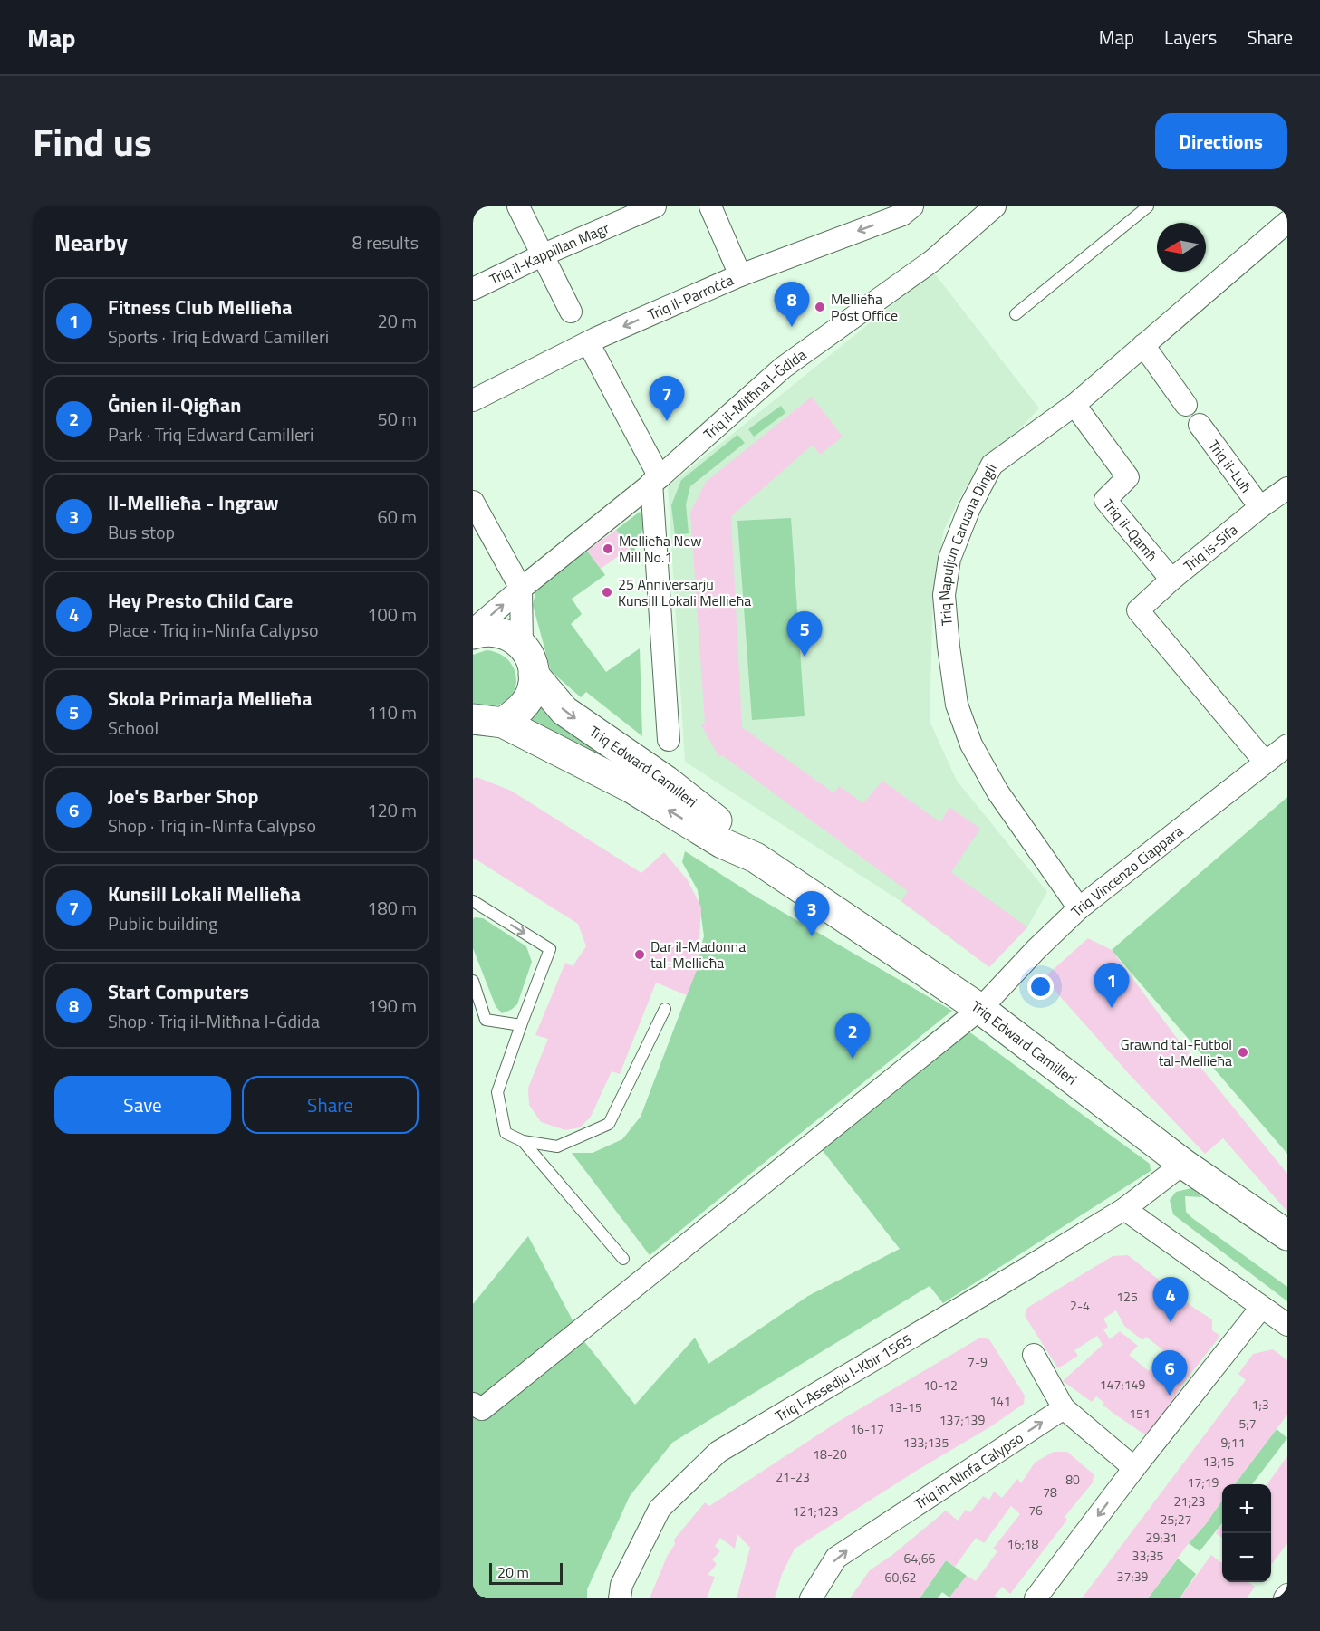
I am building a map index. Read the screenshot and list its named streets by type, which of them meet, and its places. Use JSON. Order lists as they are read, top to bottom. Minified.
{"streets":{"street":["Triq il-Kappillan Magr","Triq il-Parroċċa","Triq il-Mitħna l-Ġdida","Triq il-Luħ","Triq il-Qamħ","Triq Napuljun Caruana Dingli","Triq is-Sifa","Triq Edward Camilleri","Triq Vincenzo Ciappara","Triq l-Assedju l-Kbir 1565","Triq in-Ninfa Calypso"]},"crossings":[["Triq il-Luħ","Triq is-Sifa"],["Triq il-Qamħ","Triq Napuljun Caruana Dingli"],["Triq il-Qamħ","Triq is-Sifa"],["Triq Napuljun Caruana Dingli","Triq Vincenzo Ciappara"],["Triq is-Sifa","Triq Vincenzo Ciappara"],["Triq Edward Camilleri","Triq Vincenzo Ciappara"],["Triq Edward Camilleri","Triq l-Assedju l-Kbir 1565"]],"one_way":["Triq il-Parroċċa"],"places":["Mellieħa Post Office","Mellieħa New Mill No.1","25 Anniversarju Kunsill Lokali Mellieħa","Dar il-Madonna tal-Mellieħa","Grawnd tal-Futbol tal-Mellieħa"],"house_numbers":["125","2-4","7-9","147;149","10-12","141","1;3","13-15","151","137;139","5;7","16-17","133;135","9;11","18-20","13;15","21-23","80","17;19","78","21;23","76","121;123","25;27","29;31","16;18","33;35","64;66","37;39","60;62"],"scale_bar":"20 m","north":"left","page":{"header":"Map","nav":["Map","Layers","Share"],"title":"Find us","buttons":["Directions",["Save","Share"]],"heading":["Nearby","8 results"],"list":[{"mark":"1","name":"Fitness Club Mellieħa","note":"Sports · Triq Edward Camilleri","value":"20 m"},{"mark":"2","name":"Ġnien il-Qigħan","note":"Park · Triq Edward Camilleri","value":"50 m"},{"mark":"3","name":"Il-Mellieħa - Ingraw","note":"Bus stop","value":"60 m"},{"mark":"4","name":"Hey Presto Child Care","note":"Place · Triq in-Ninfa Calypso","value":"100 m"},{"mark":"5","name":"Skola Primarja Mellieħa","note":"School","value":"110 m"},{"mark":"6","name":"Joe's Barber Shop","note":"Shop · Triq in-Ninfa Calypso","value":"120 m"},{"mark":"7","name":"Kunsill Lokali Mellieħa","note":"Public building","value":"180 m"},{"mark":"8","name":"Start Computers","note":"Shop · Triq il-Mitħna l-Ġdida","value":"190 m"}],"pins":["8","7","5","3","1","2","4","6"],"map_buttons":["+","−"],"scale":"20 m"}}
